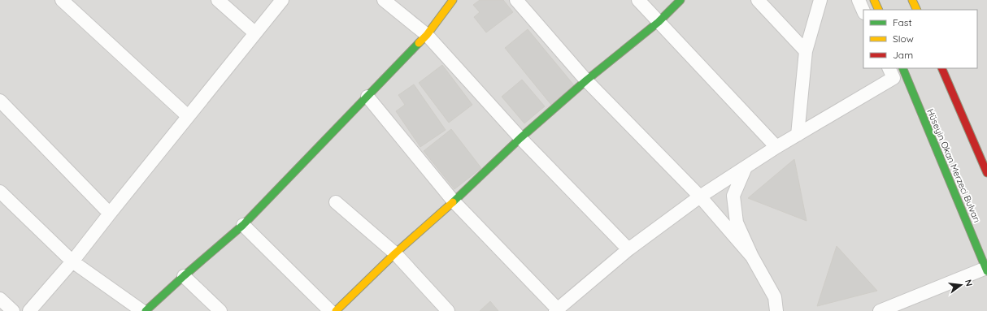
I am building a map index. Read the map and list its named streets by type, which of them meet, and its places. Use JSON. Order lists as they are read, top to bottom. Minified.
{"streets":{"street":["Hüseyin Okan Merzeci Bulvarı"]},"legend":["Fast","Slow","Jam"],"north":"right"}
